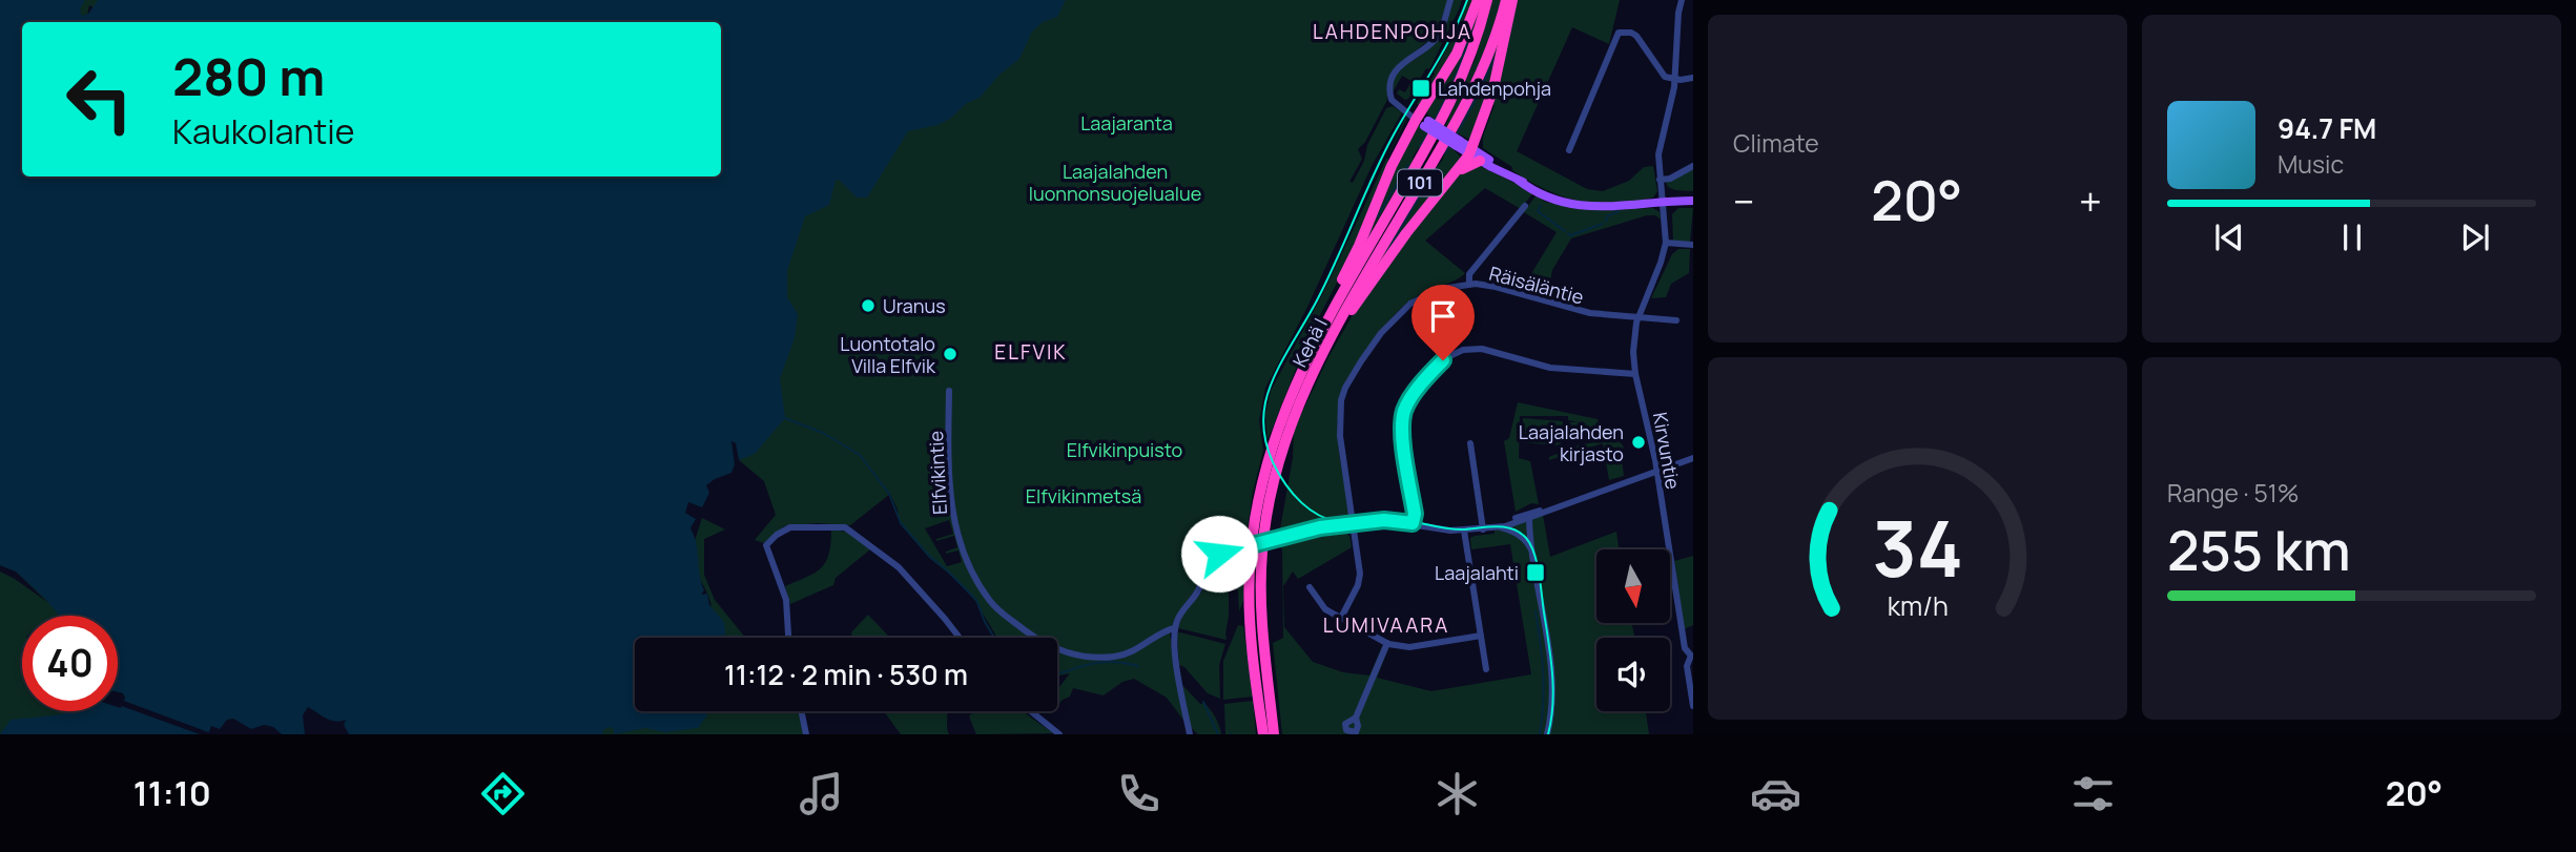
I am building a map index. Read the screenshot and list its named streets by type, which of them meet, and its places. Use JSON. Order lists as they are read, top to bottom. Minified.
{"streets":{"highway":["101","Kehä I"],"street":["Räisäläntie","Kirvuntie","Elfvikintie"]},"crossings":[["Räisäläntie","Kirvuntie"]],"districts":["LAHDENPOHJA","ELFVIK","LUMIVAARA"],"parks":["Laajaranta","Laajalahden luonnonsuojelualue","Elfvikinpuisto","Elfvikinmetsä"],"places":{"transit":["Lahdenpohja","Laajalahti"],"other":["Uranus","Luontotalo Villa Elfvik","Laajalahden kirjasto"]},"north":"bottom","page":{"tile":["Climate",["Range · 51%","255 km"]],"turn":["280 m","Kaukolantie"],"song":["94.7 FM","Music"],"heat":["−","20°","+"],"limit":"40","trip":"11:12 · 2 min · 530 m","tabs":["11:10","20°"],"gauge":["34","km/h"]}}
